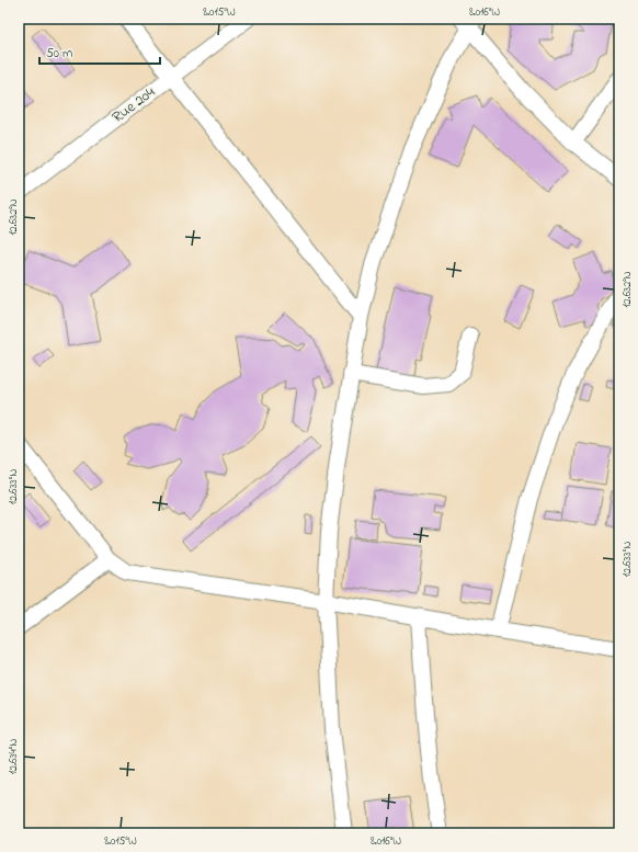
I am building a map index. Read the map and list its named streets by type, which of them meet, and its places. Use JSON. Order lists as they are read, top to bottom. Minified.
{"streets":{"street":["Rue 204"]},"scale_bar":"50 m","coordinates":["8.015°W","8.016°W","12.632°N","12.633°N","12.634°N"]}
